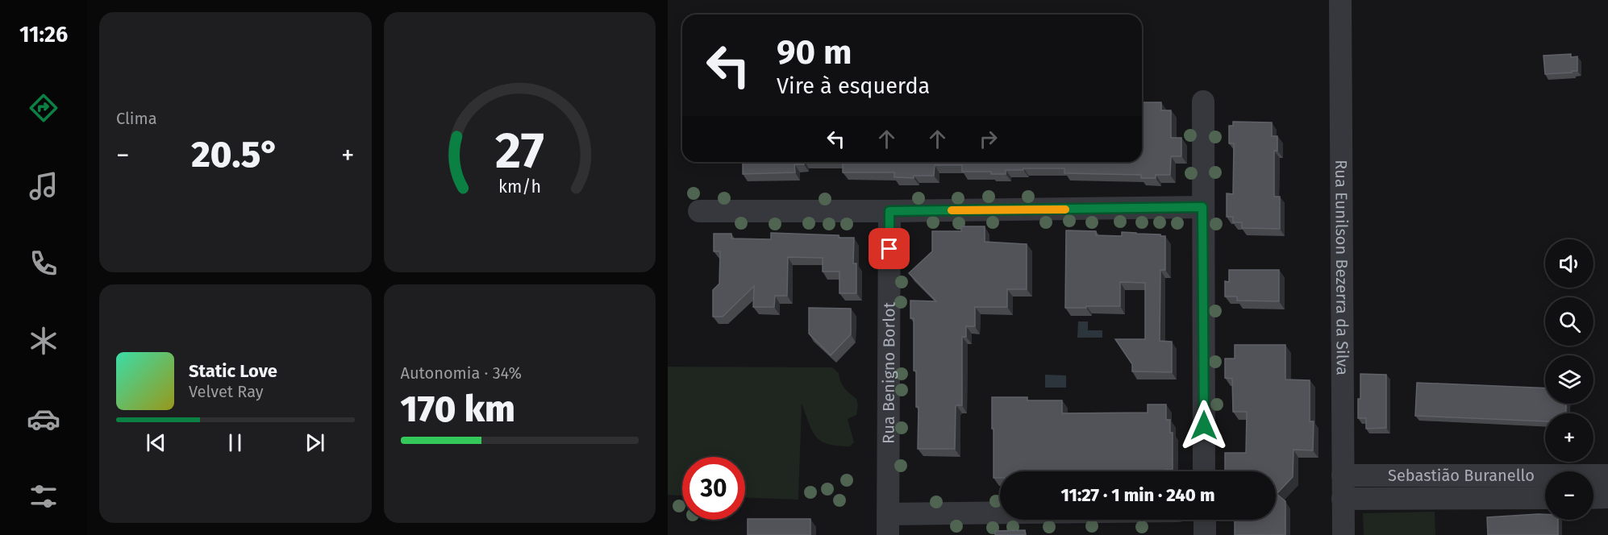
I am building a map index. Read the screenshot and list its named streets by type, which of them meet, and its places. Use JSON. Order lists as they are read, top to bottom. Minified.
{"streets":{"street":["Rua Eunilson Bezerra da Silva","Rua Benigno Borlot","Sebastião Buranello"]},"crossings":[["Rua Eunilson Bezerra da Silva","Sebastião Buranello"]],"page":{"tabs":"11:26","tile":["Clima",["Autonomia · 34%","170 km"]],"turn":["90 m","Vire à esquerda"],"heat":["−","20.5°","+"],"map_buttons":["+","−"],"song":["Static Love","Velvet Ray"],"limit":"30","trip":"11:27 · 1 min · 240 m","gauge":["27","km/h"]}}
